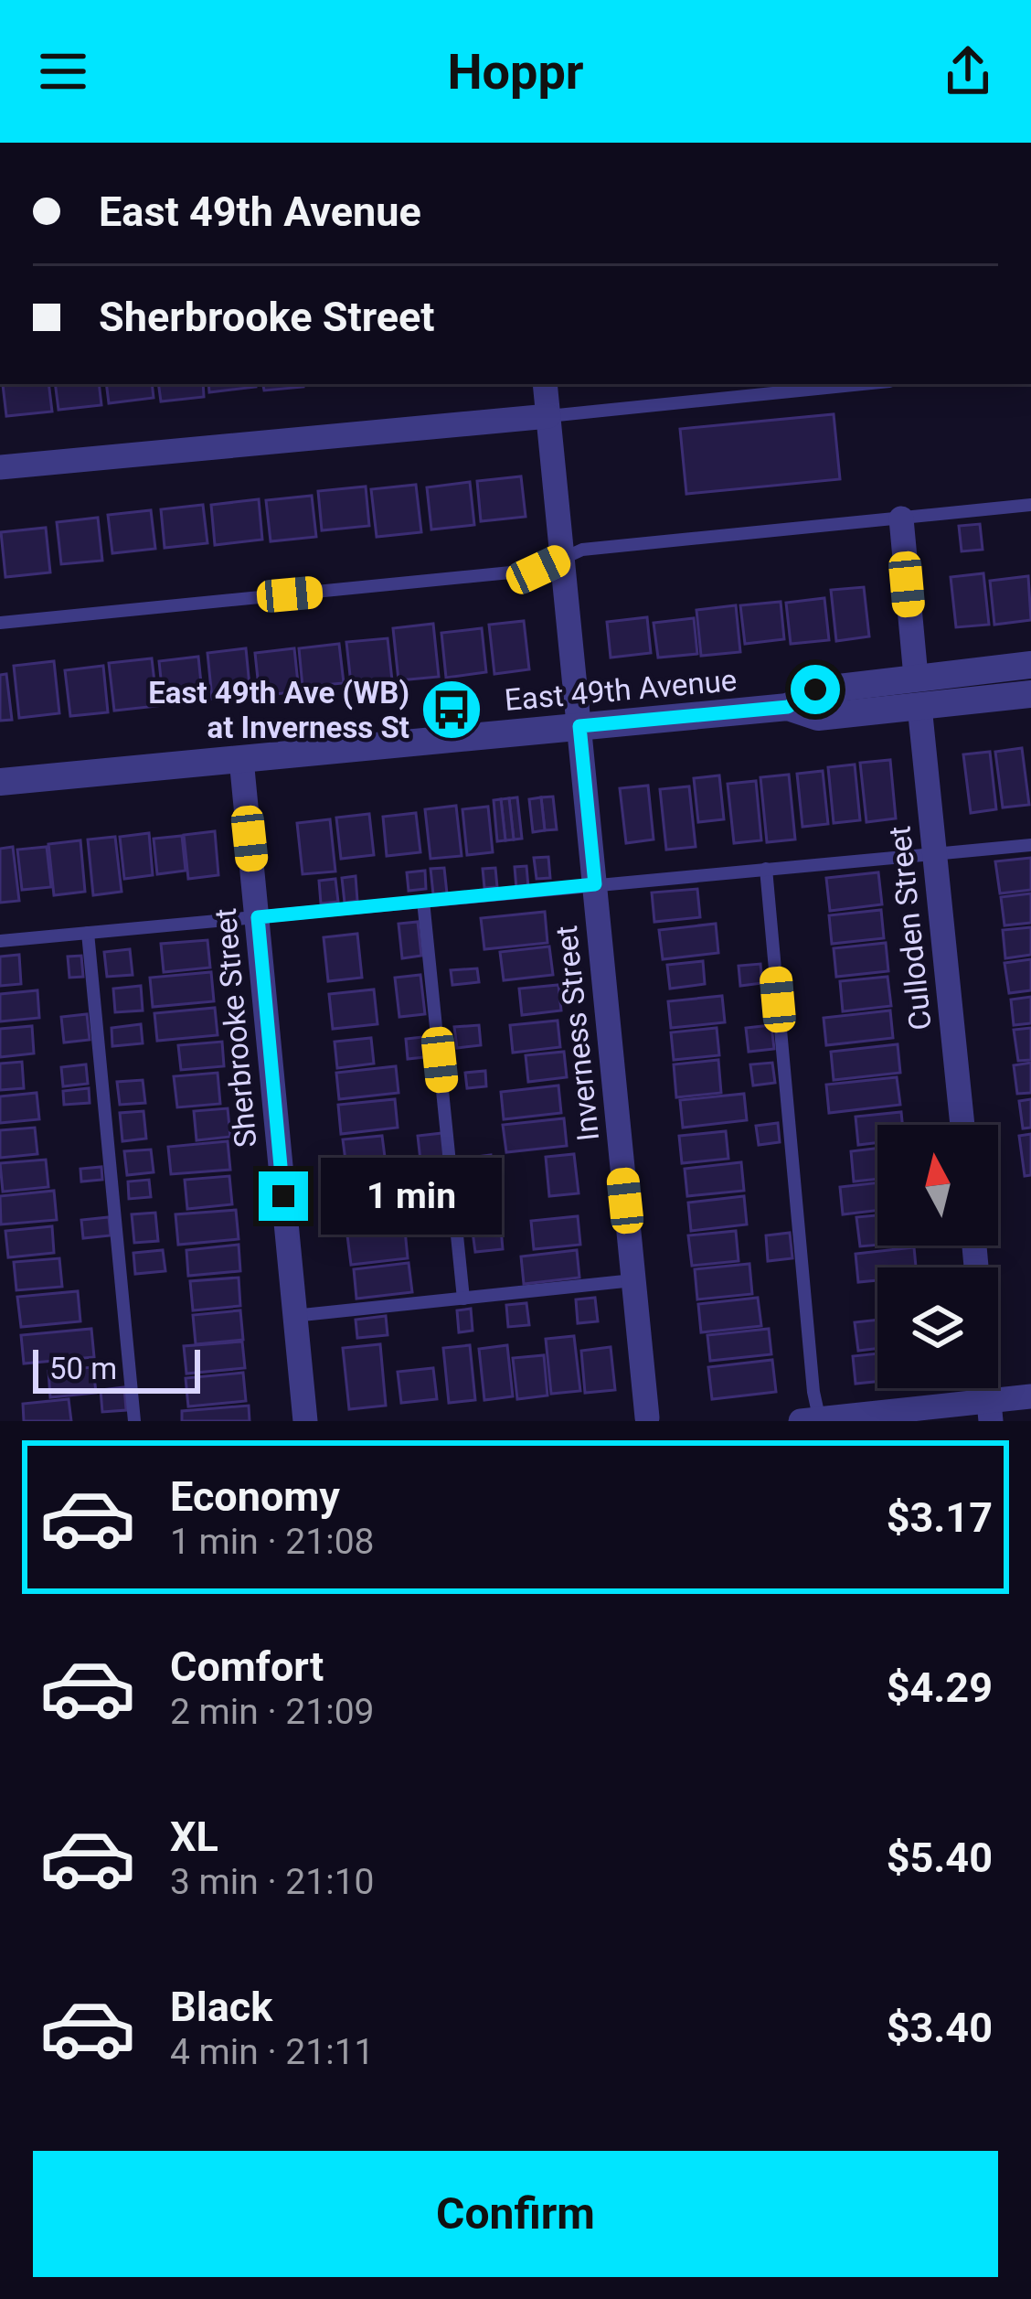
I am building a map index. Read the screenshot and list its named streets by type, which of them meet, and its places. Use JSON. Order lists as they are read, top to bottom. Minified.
{"streets":{"street":["East 49th Avenue","Culloden Street","Sherbrooke Street","Inverness Street"]},"crossings":[["East 49th Avenue","Culloden Street"],["East 49th Avenue","Sherbrooke Street"],["East 49th Avenue","Inverness Street"]],"places":{"bus stop":["East 49th Ave (WB) at Inverness St"]},"scale_bar":"50 m","north":"top","page":{"header":"Hoppr","banner":["East 49th Avenue","Sherbrooke Street"],"bubble":"1 min","scale":"50 m","list":[{"name":"Economy","note":"1 min · 21:08","value":"$3.17"},{"name":"Comfort","note":"2 min · 21:09","value":"$4.29"},{"name":"XL","note":"3 min · 21:10","value":"$5.40"},{"name":"Black","note":"4 min · 21:11","value":"$3.40"}],"buttons":"Confirm"}}
